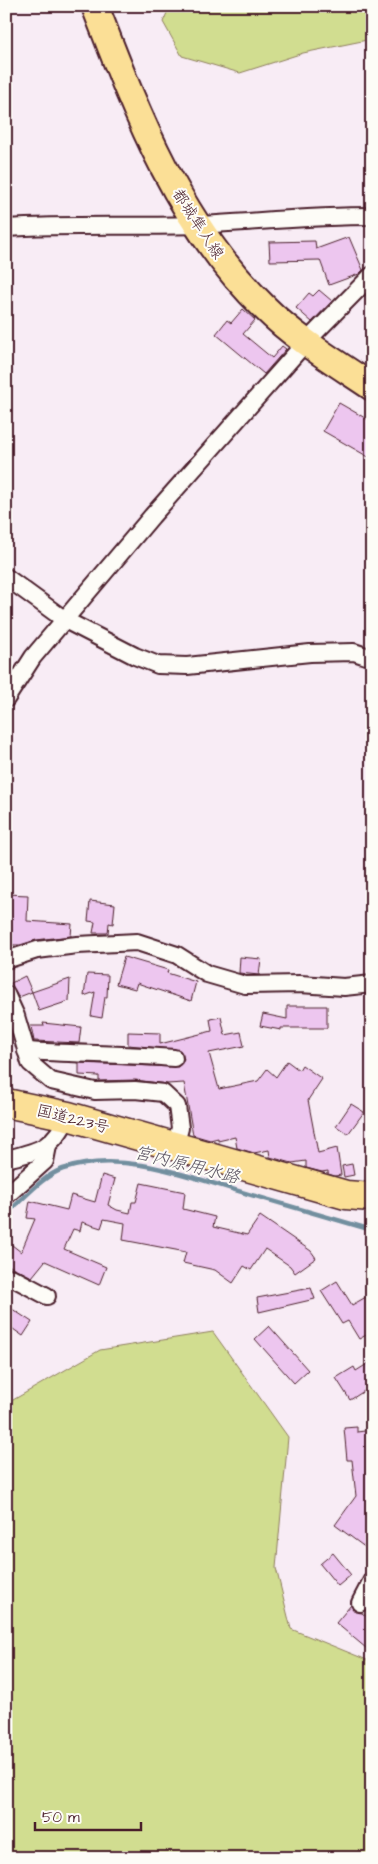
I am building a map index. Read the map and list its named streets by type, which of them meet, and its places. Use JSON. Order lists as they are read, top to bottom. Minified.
{"streets":{"highway":["国道223号"],"main road":["都城隼人線"]},"water":["宮内原用水路"],"scale_bar":"50 m"}
